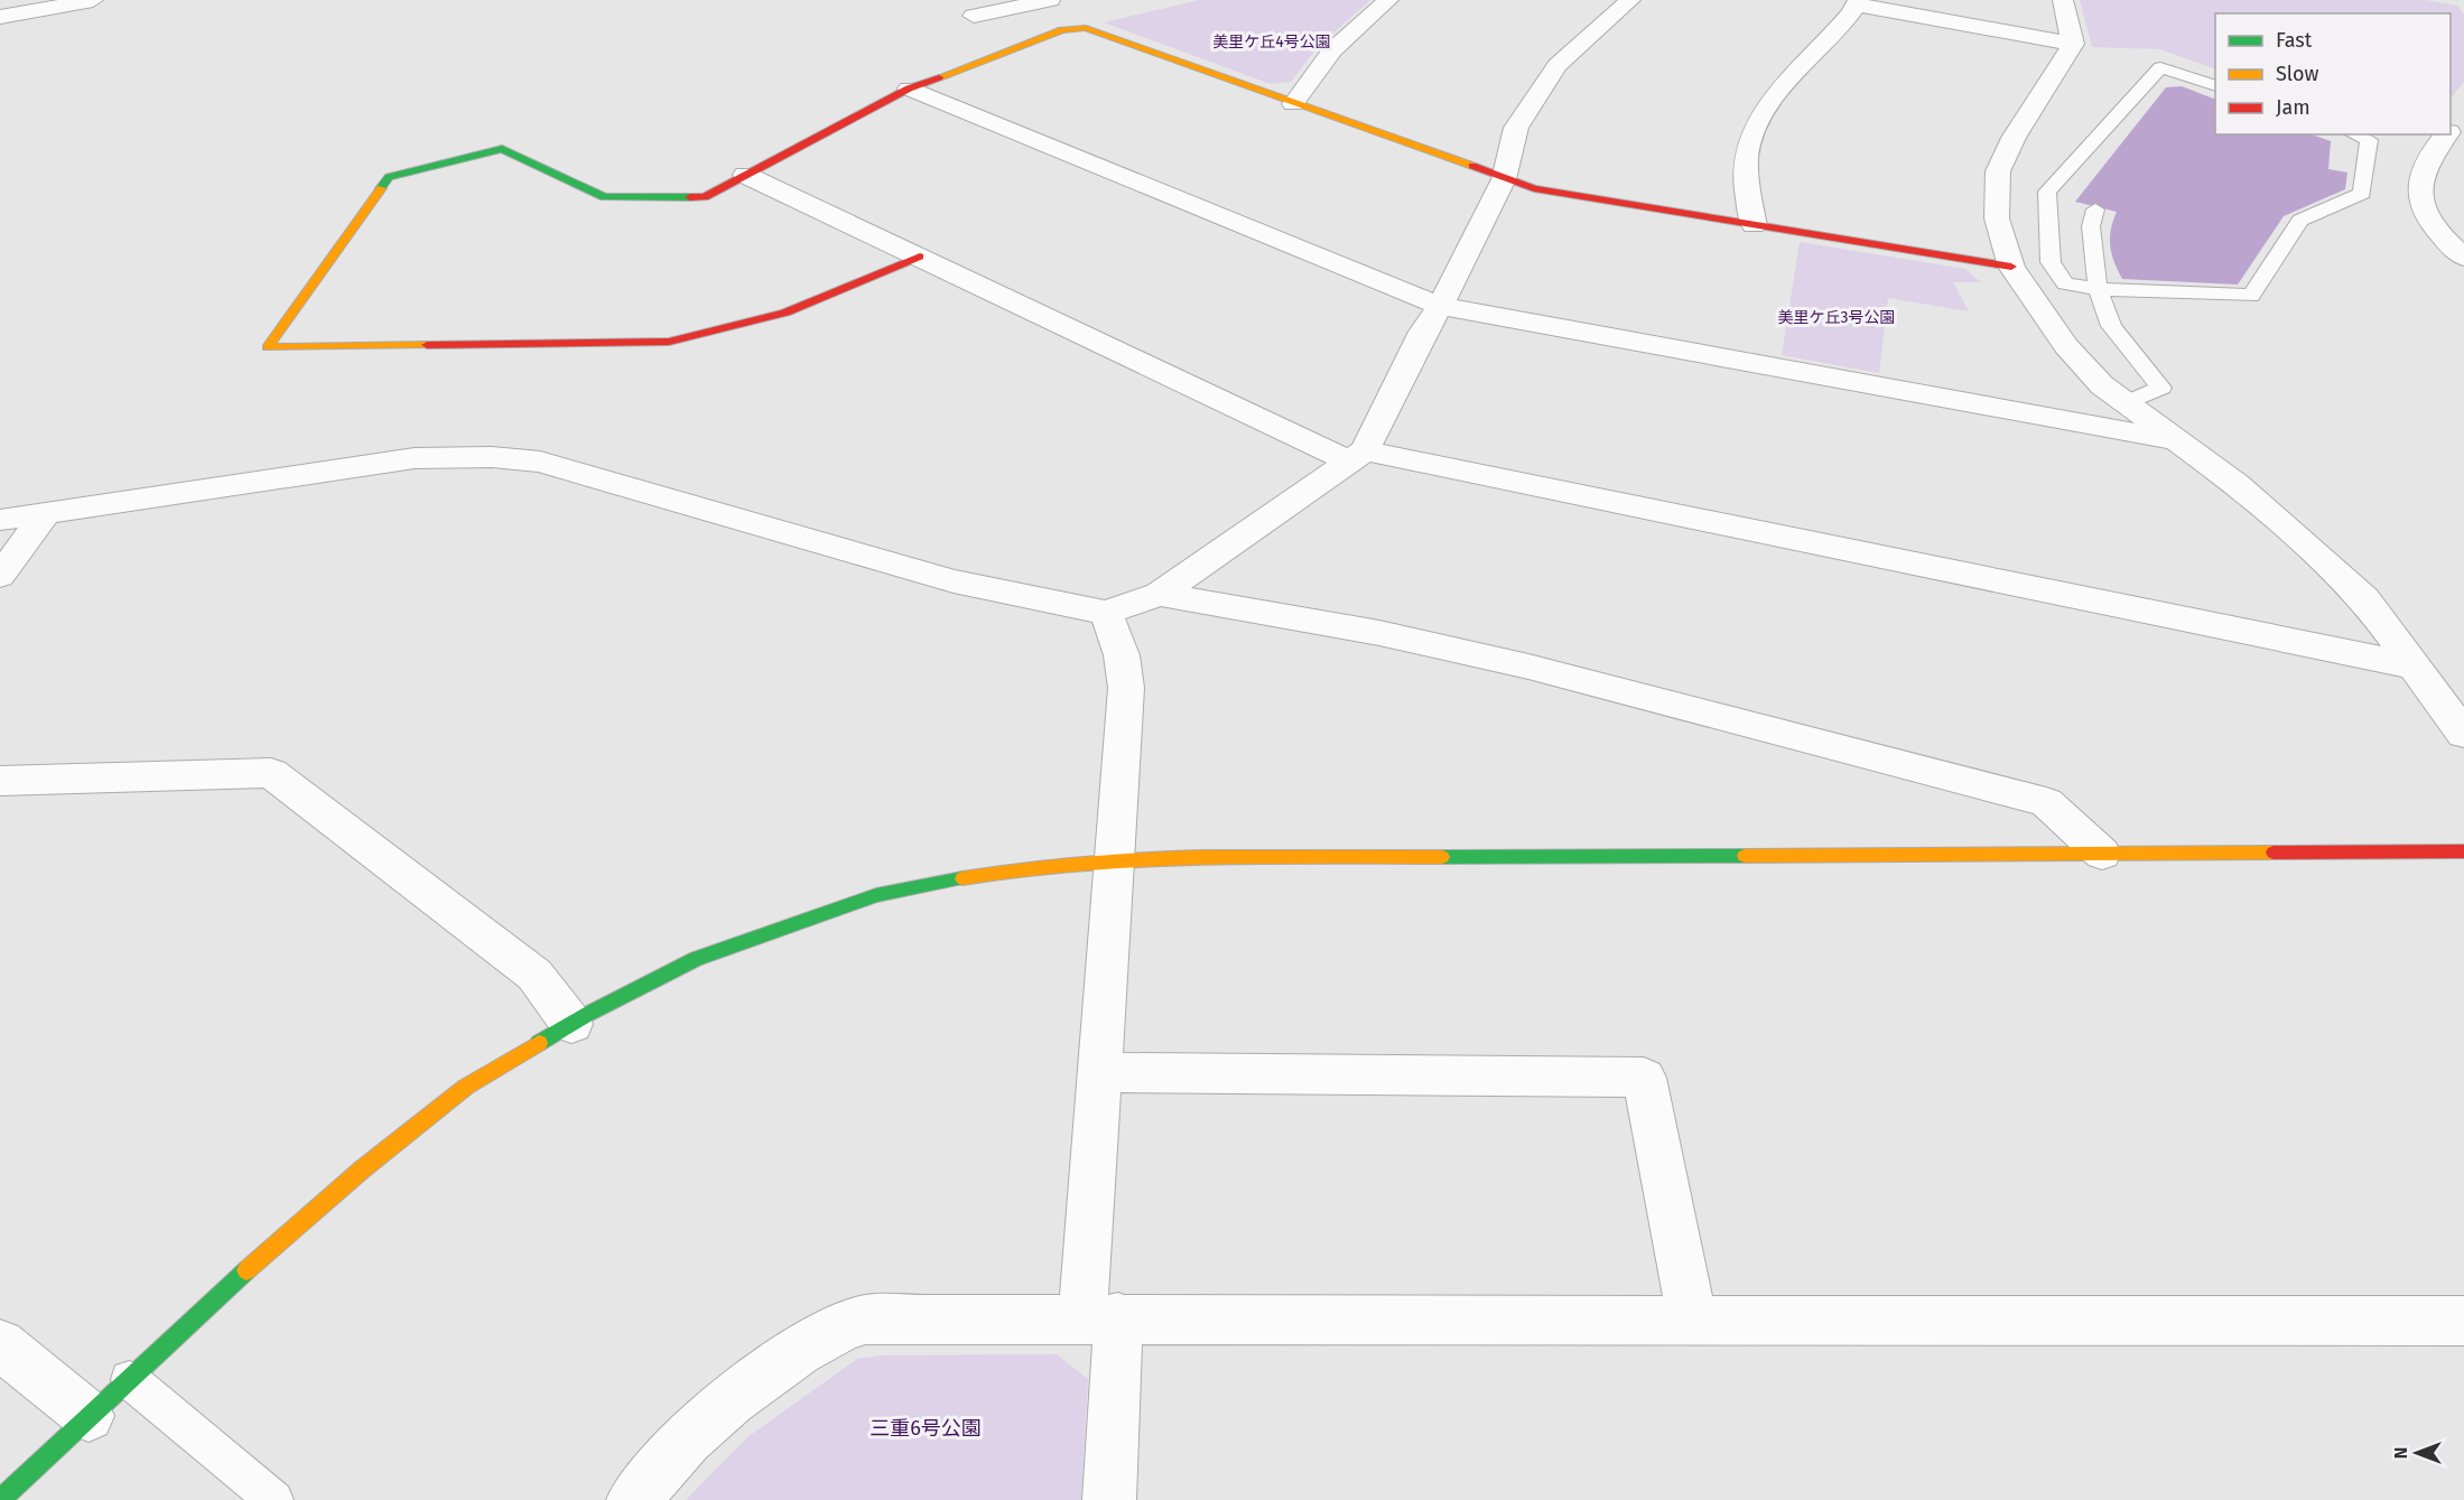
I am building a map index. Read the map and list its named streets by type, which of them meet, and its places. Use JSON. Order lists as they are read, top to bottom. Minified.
{"parks":["美里ケ丘4号公園","美里ケ丘3号公園","三重6号公園"],"legend":["Fast","Slow","Jam"],"north":"left"}
